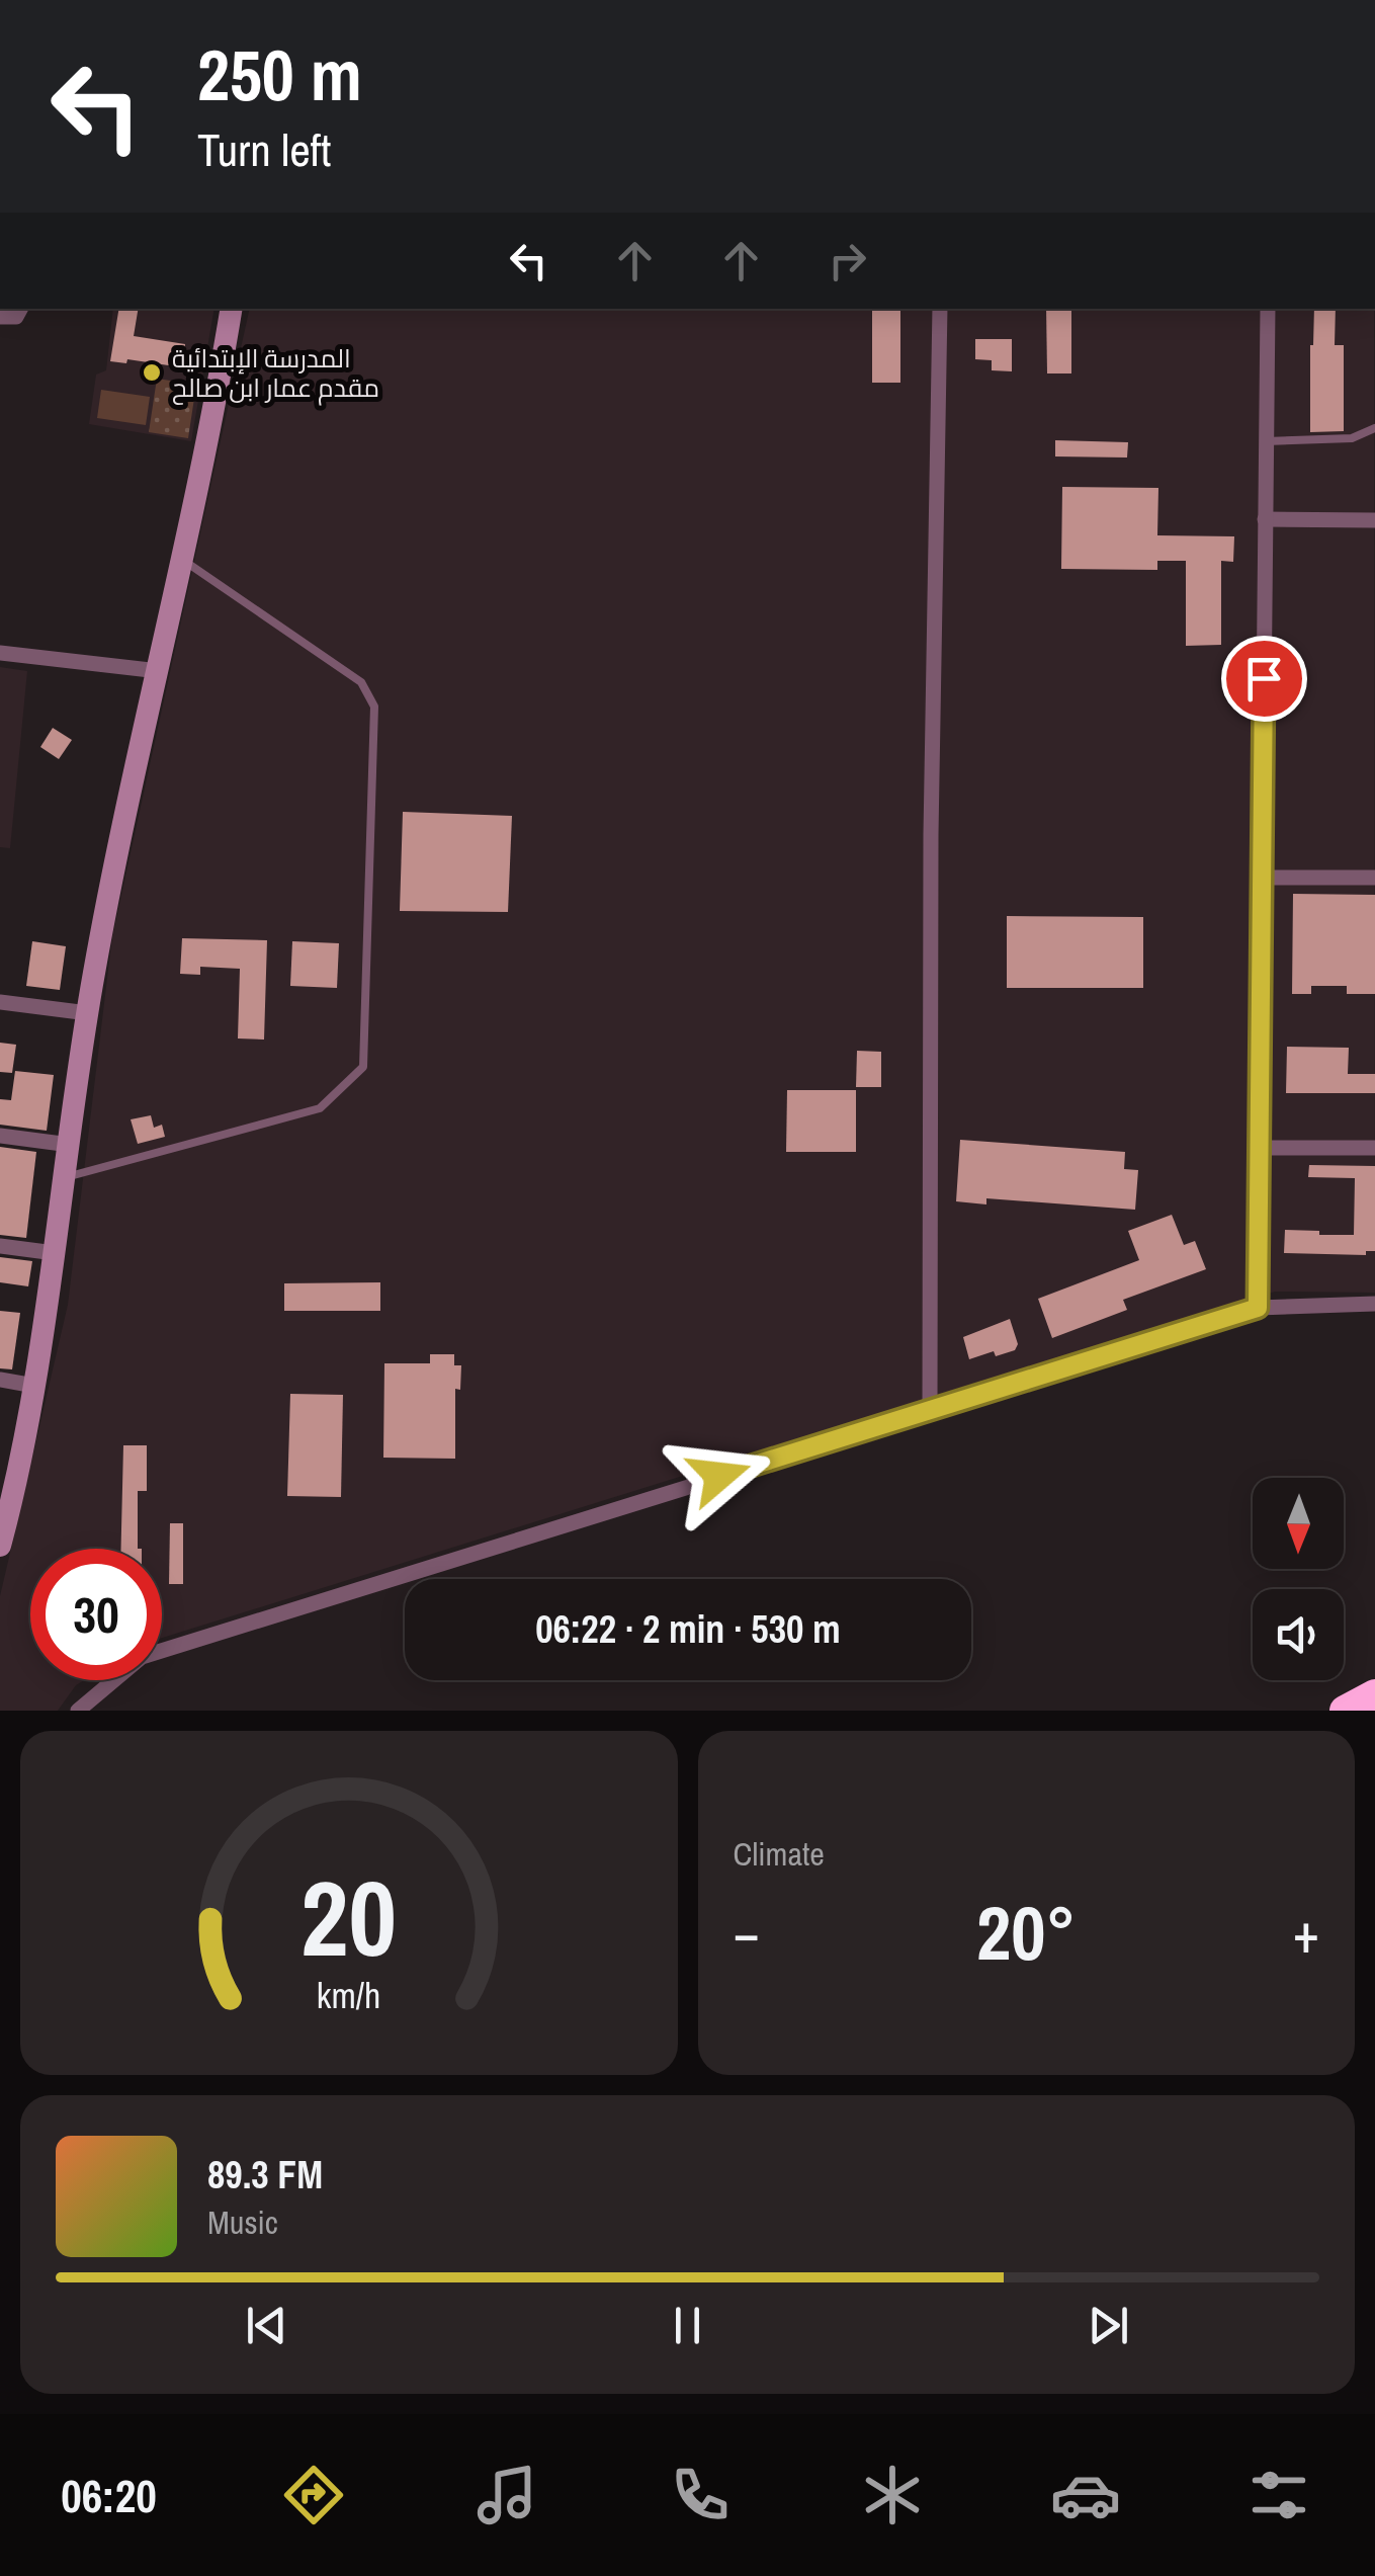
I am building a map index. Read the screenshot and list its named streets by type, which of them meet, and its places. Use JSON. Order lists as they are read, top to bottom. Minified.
{"places":["المدرسة الإبتدائية مقدم عمار ابن صالح"],"north":"bottom","page":{"turn":["250 m","Turn left"],"limit":"30","trip":"06:22 · 2 min · 530 m","tile":"Climate","heat":["−","20°","+"],"song":["89.3 FM","Music"],"tabs":"06:20","gauge":["20","km/h"]}}
